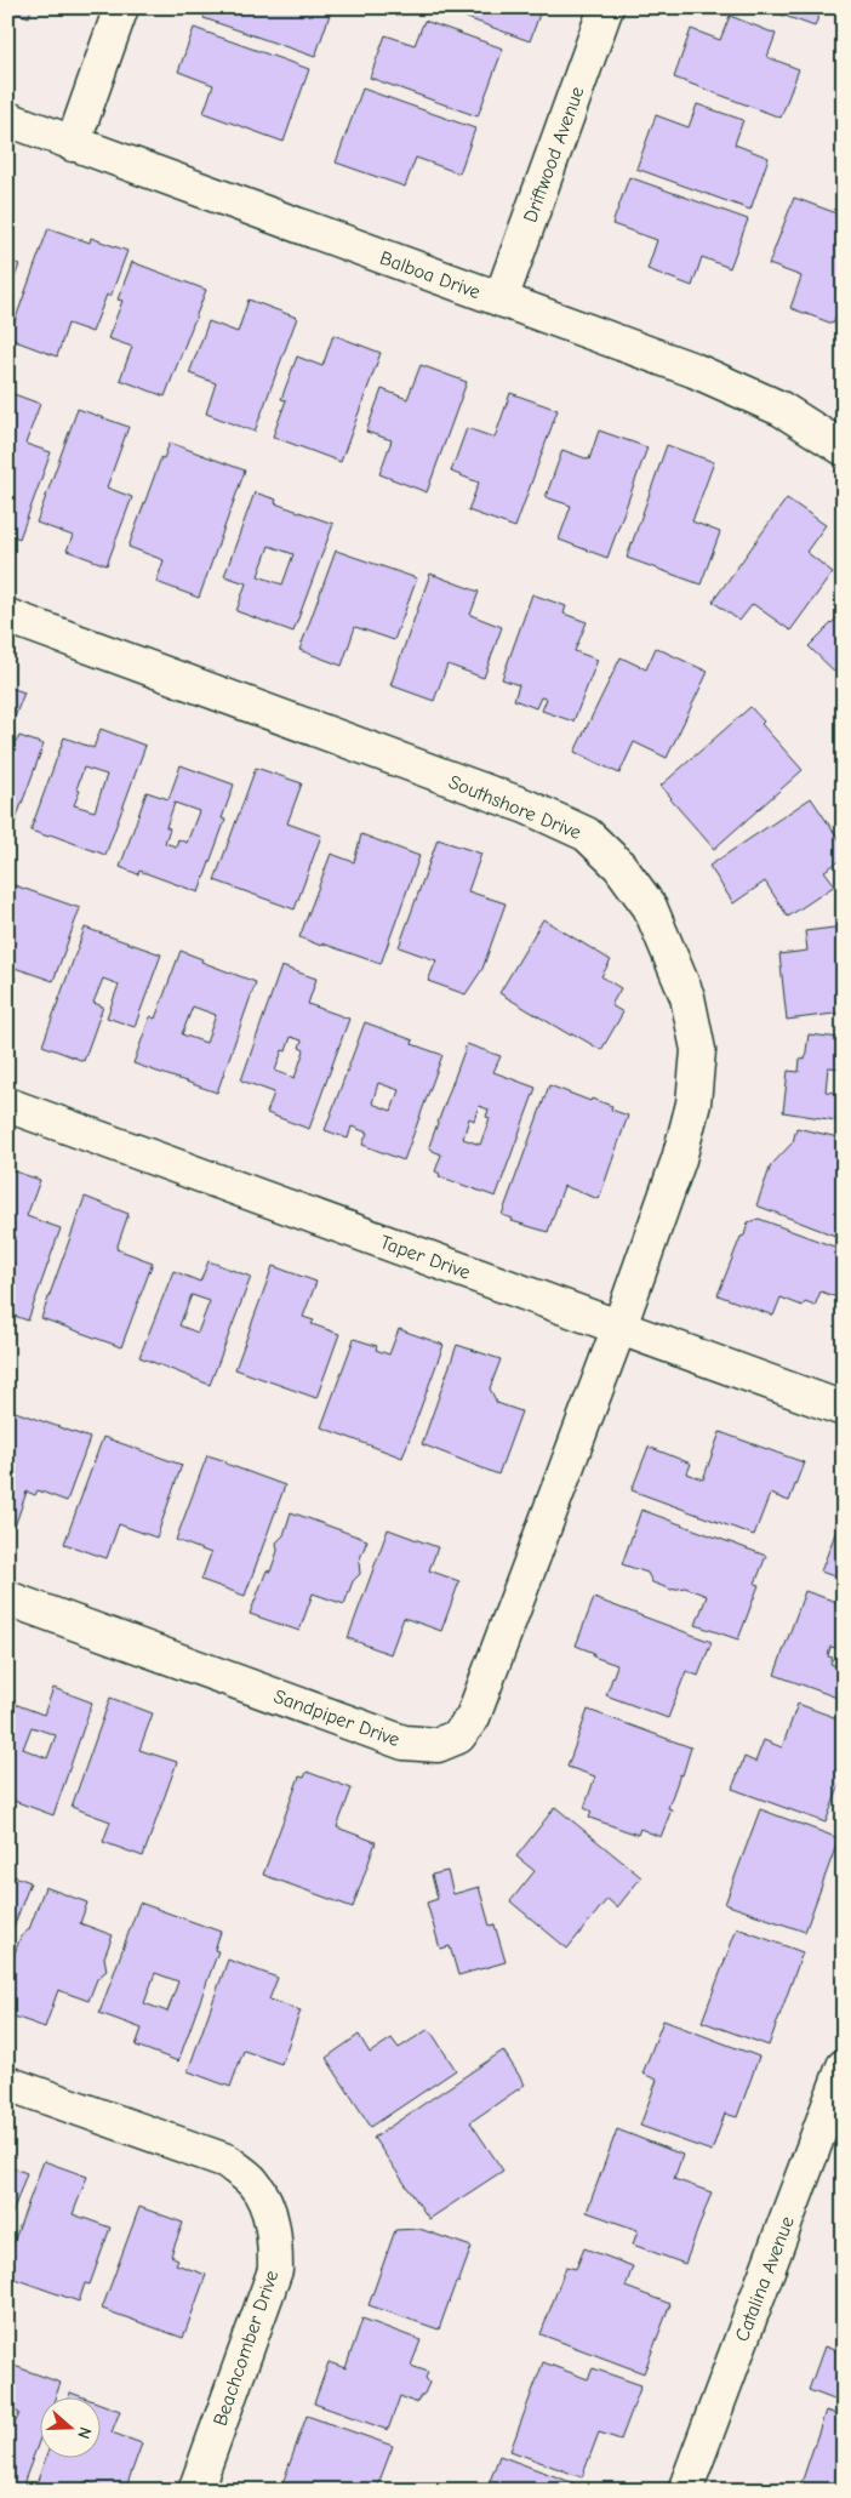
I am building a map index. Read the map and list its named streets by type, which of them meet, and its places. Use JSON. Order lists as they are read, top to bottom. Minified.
{"streets":{"street":["Driftwood Avenue","Balboa Drive","Southshore Drive","Taper Drive","Sandpiper Drive","Catalina Avenue","Beachcomber Drive"]},"crossings":[["Driftwood Avenue","Balboa Drive"],["Southshore Drive","Taper Drive"],["Southshore Drive","Sandpiper Drive"],["Taper Drive","Sandpiper Drive"]],"north":"right"}
